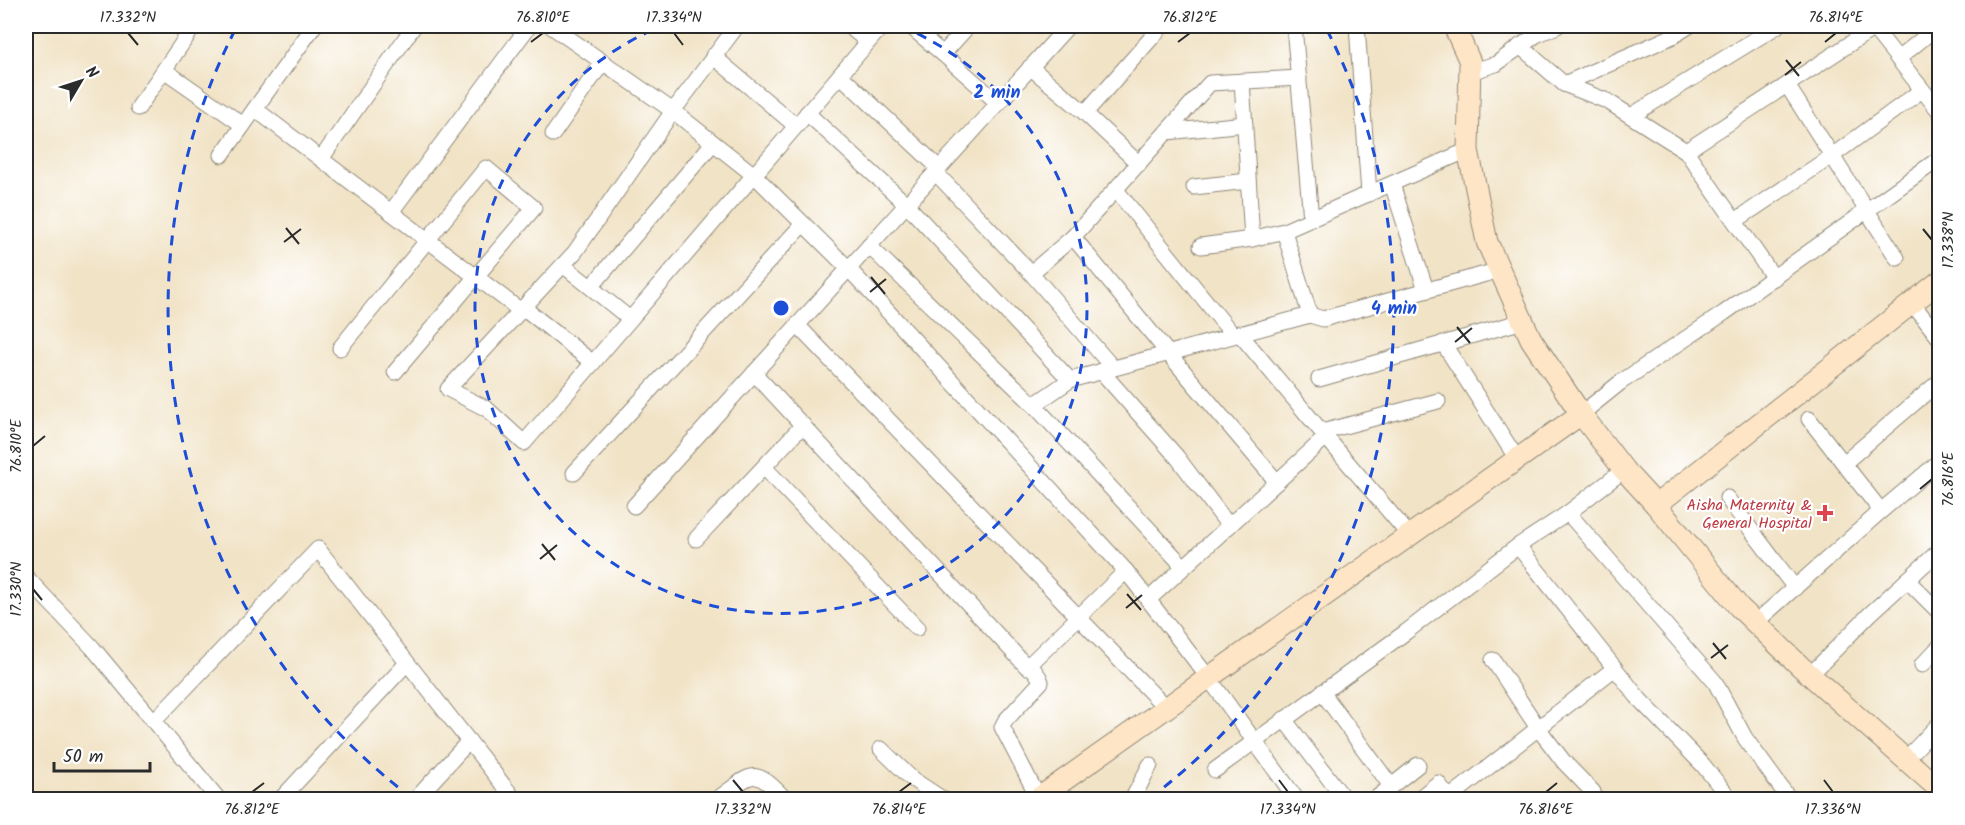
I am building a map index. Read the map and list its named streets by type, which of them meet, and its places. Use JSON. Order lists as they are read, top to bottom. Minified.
{"places":{"health":["Aisha Maternity & General Hospital"]},"scale_bar":"50 m","north":"top right","coordinates":["17.332°N","76.810°E","17.334°N","76.812°E","76.814°E","17.338°N","76.816°E","17.330°N","17.336°N"],"rings":["2 min","4 min"]}
